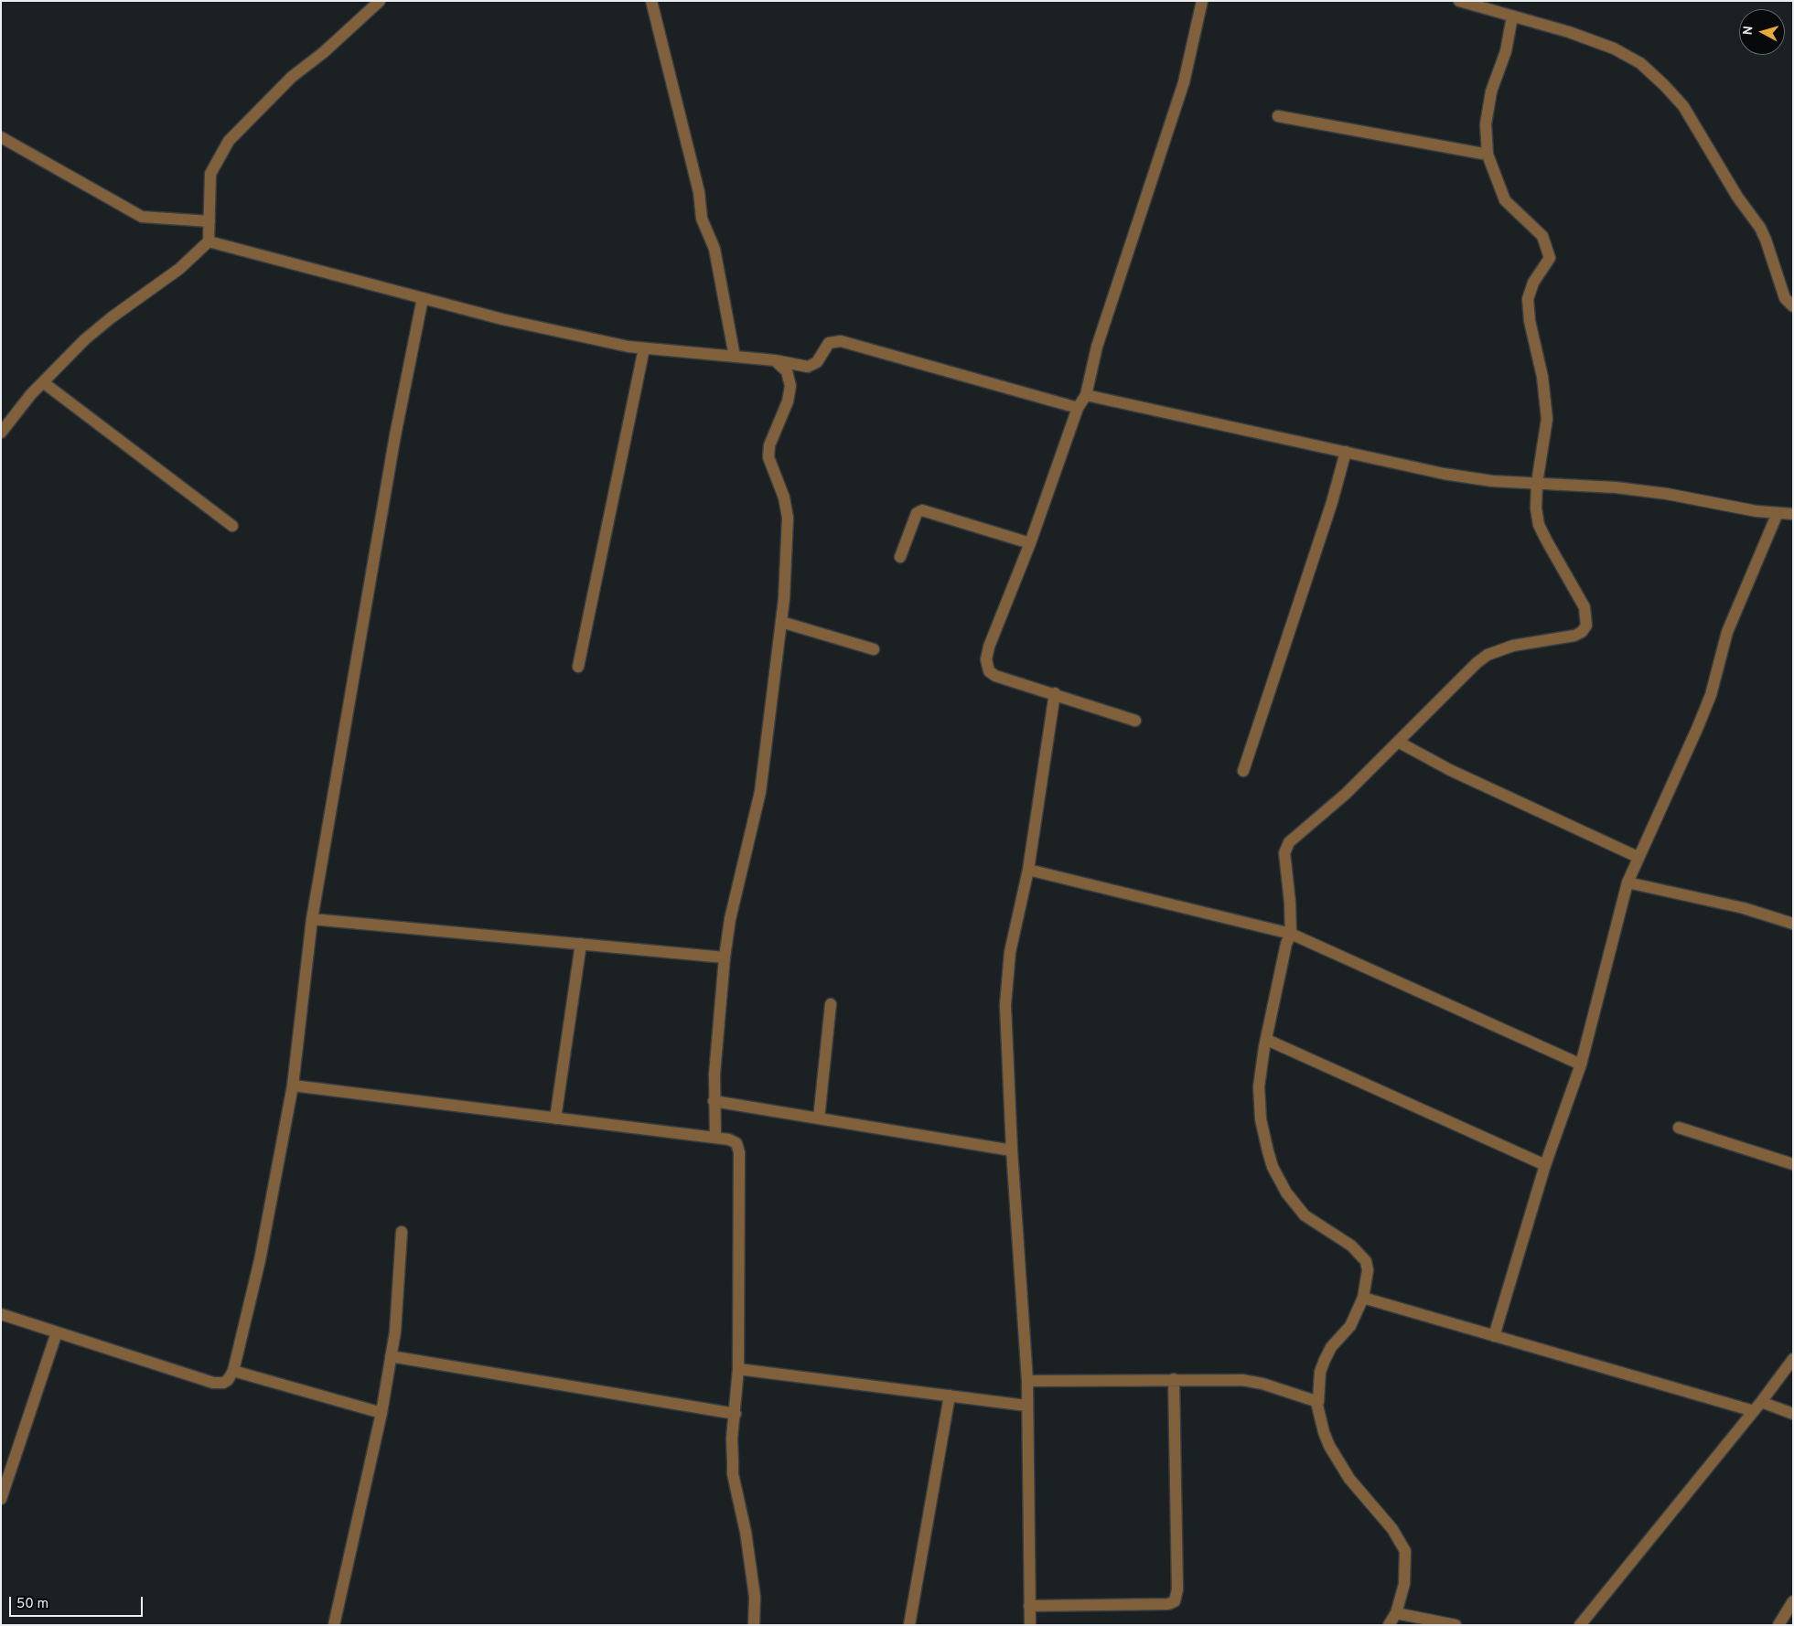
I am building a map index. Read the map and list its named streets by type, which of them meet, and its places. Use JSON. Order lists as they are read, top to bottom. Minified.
{"scale_bar":"50 m","north":"left"}
